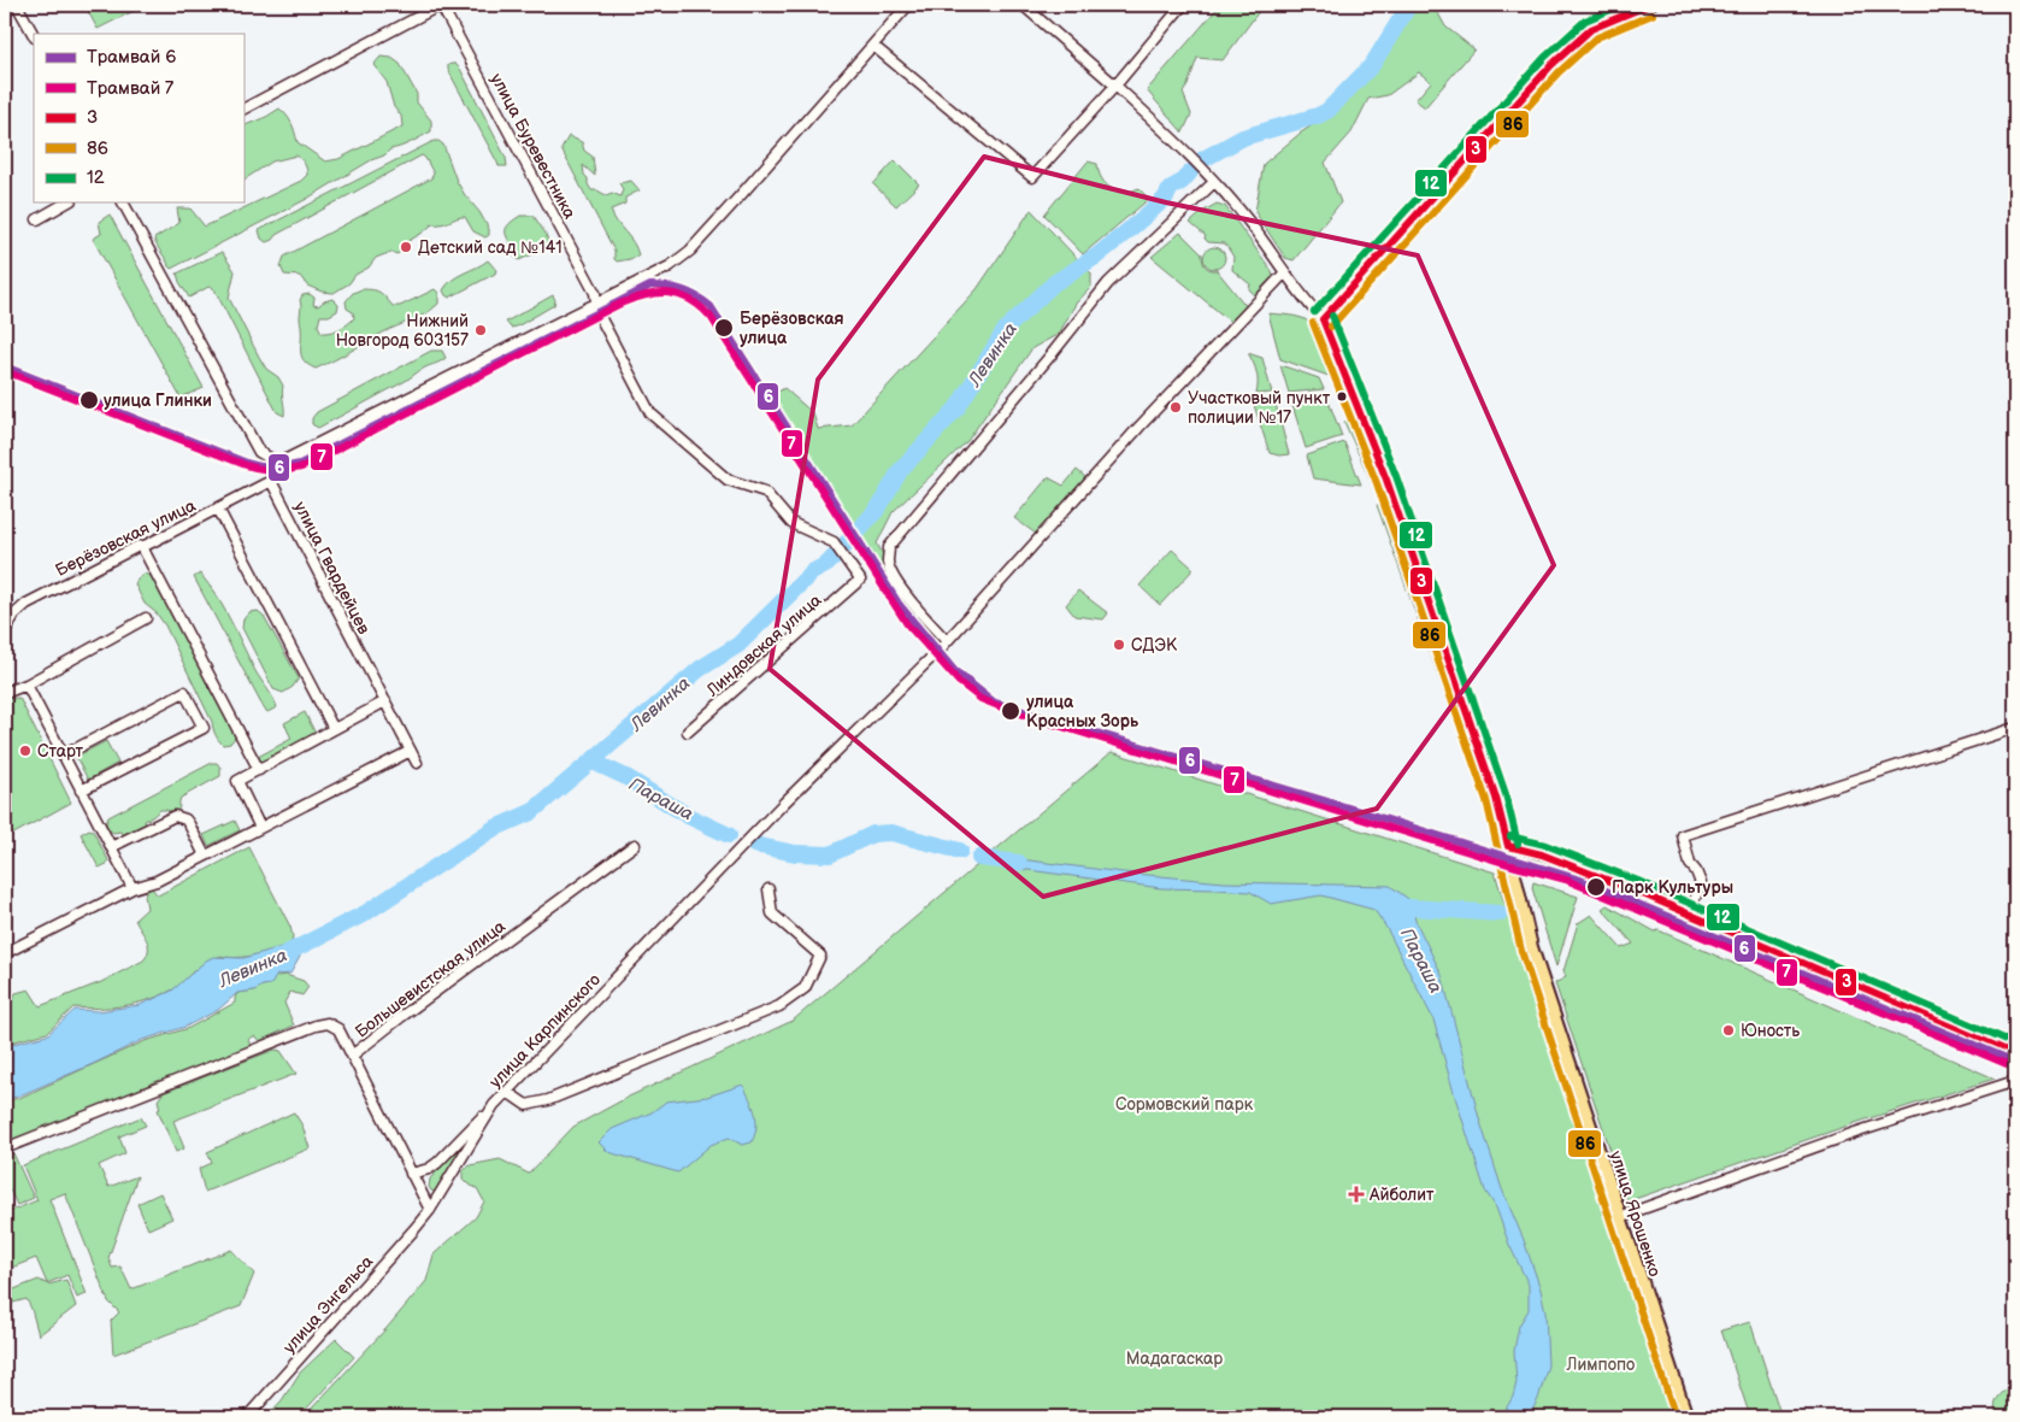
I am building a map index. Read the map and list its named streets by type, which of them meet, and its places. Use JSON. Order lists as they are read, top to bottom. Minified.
{"streets":{"main road":["улица Ярошенко"],"street":["улица Буревестника","Берёзовская улица","улица Гвардейцев","Линдовская улица","Большевистская улица","улица Карпинского","улица Энгельса"]},"crossings":[["улица Буревестника","Линдовская улица"],["Берёзовская улица","улица Гвардейцев"],["улица Карпинского","улица Энгельса"]],"water":["Левинка","Параша"],"parks":["Сормовский парк","Мадагаскар","Лимпопо"],"places":{"other":["Детский сад №141","Берёзовская улица","Нижний Новгород 603157","улица Глинки","Участковый пункт полиции №17","СДЭК","улица Красных Зорь","Старт","Парк Культуры","Юность"],"health":["Айболит"]},"lines":["transit line 3","transit line 12","transit line 86","tram line 6","tram line 7"],"legend":["Трамвай 6","Трамвай 7","3","86","12"]}
